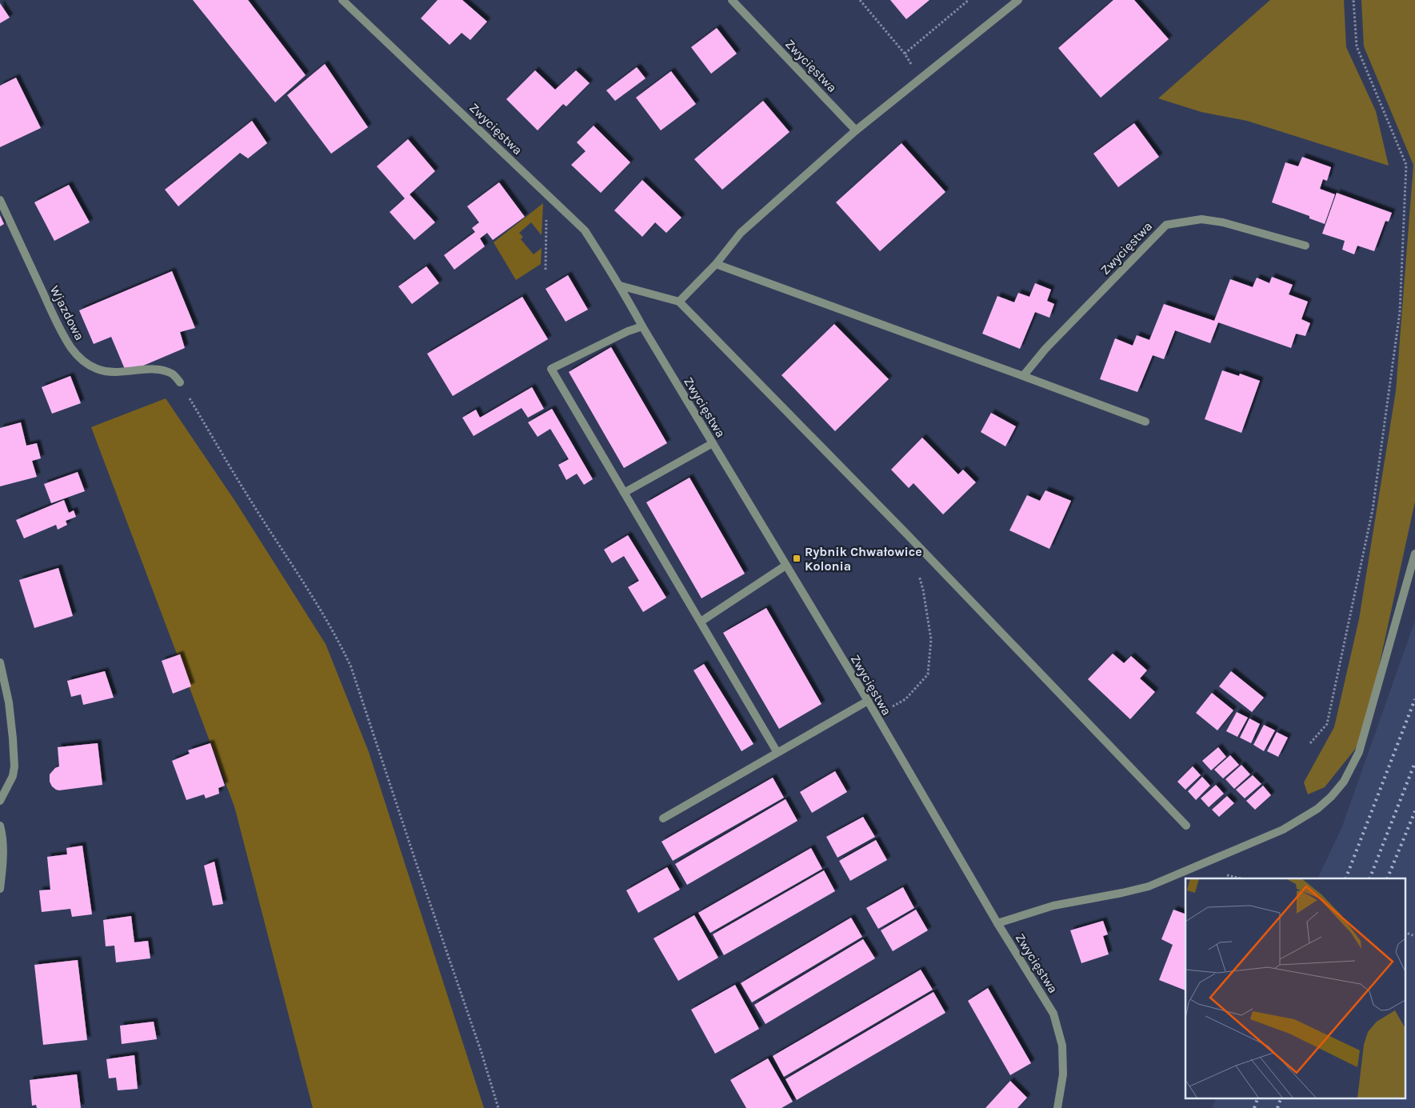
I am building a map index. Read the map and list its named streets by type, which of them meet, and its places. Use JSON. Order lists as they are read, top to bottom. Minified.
{"streets":{"street":["Zwycięstwa","Wjazdowa"]},"places":{"transit":["Rybnik Chwałowice Kolonia"]}}
